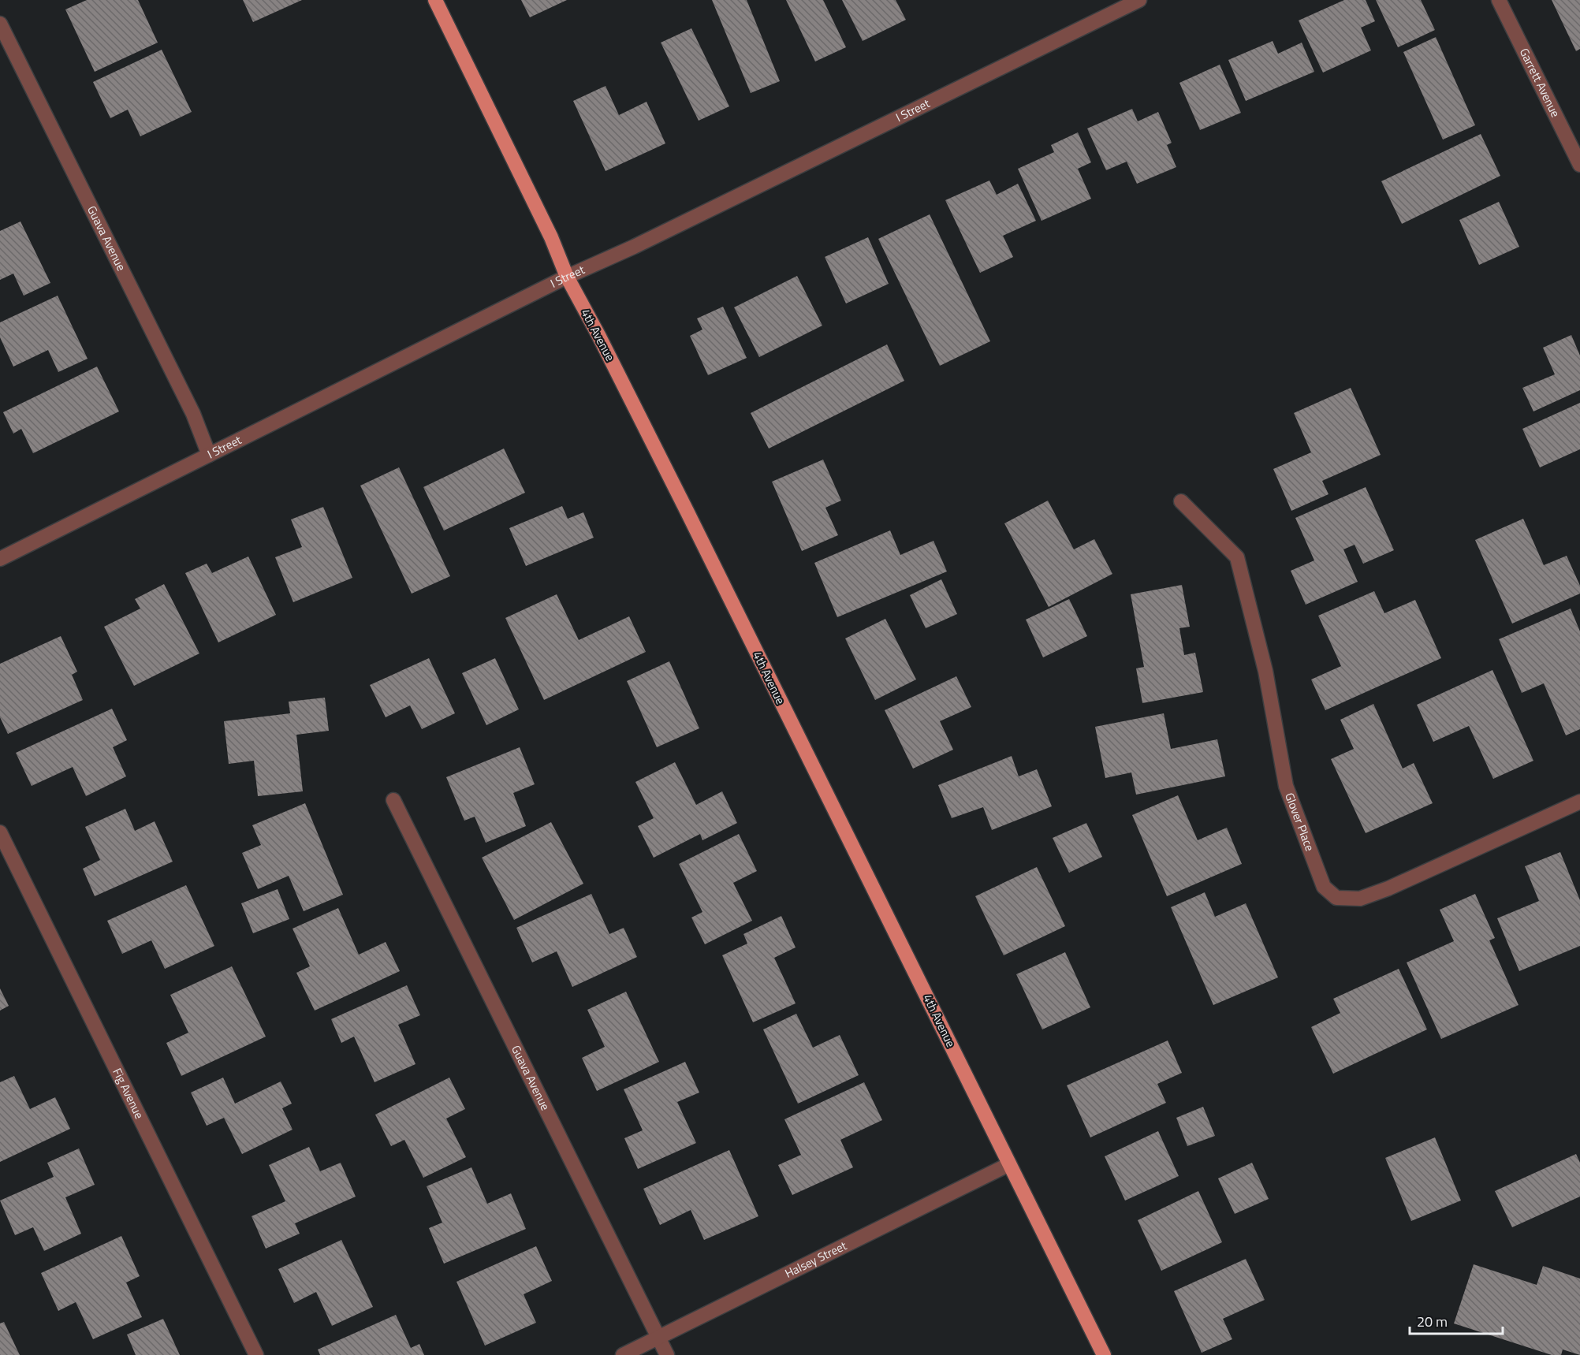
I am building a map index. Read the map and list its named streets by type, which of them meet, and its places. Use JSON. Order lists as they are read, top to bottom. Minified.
{"streets":{"main road":["4th Avenue"],"street":["Garrett Avenue","I Street","Guava Avenue","Glover Place","Fig Avenue","Halsey Street"]},"crossings":[["I Street","Guava Avenue"],["I Street","4th Avenue"],["Guava Avenue","Halsey Street"],["4th Avenue","Halsey Street"]],"scale_bar":"20 m"}
